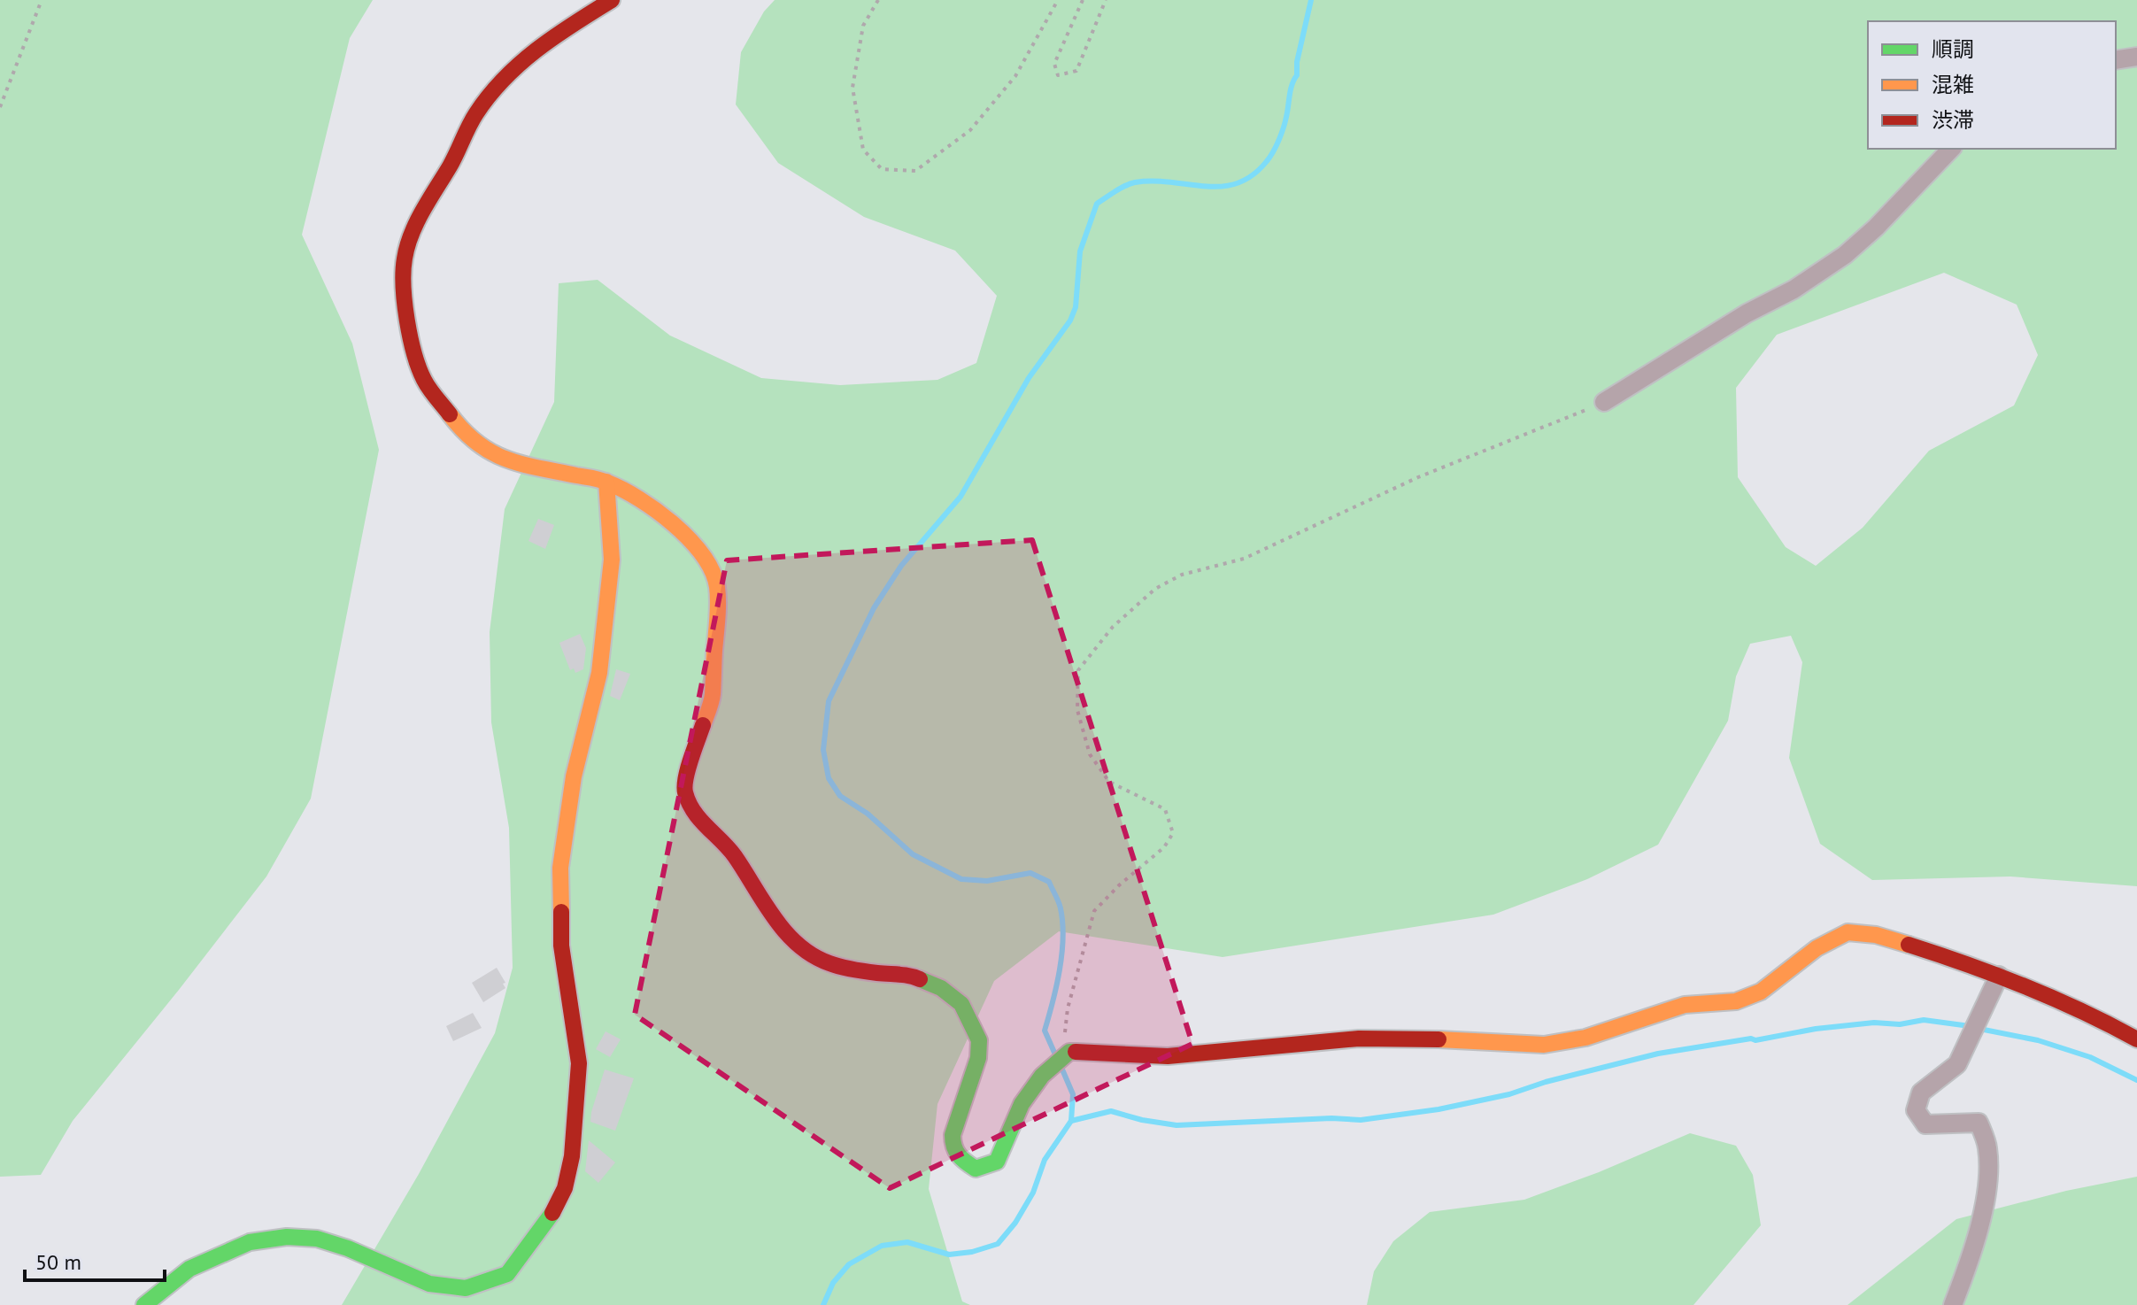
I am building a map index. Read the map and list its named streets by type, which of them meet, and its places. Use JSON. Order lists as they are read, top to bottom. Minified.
{"legend":["順調","混雑","渋滞"],"scale_bar":"50 m"}
